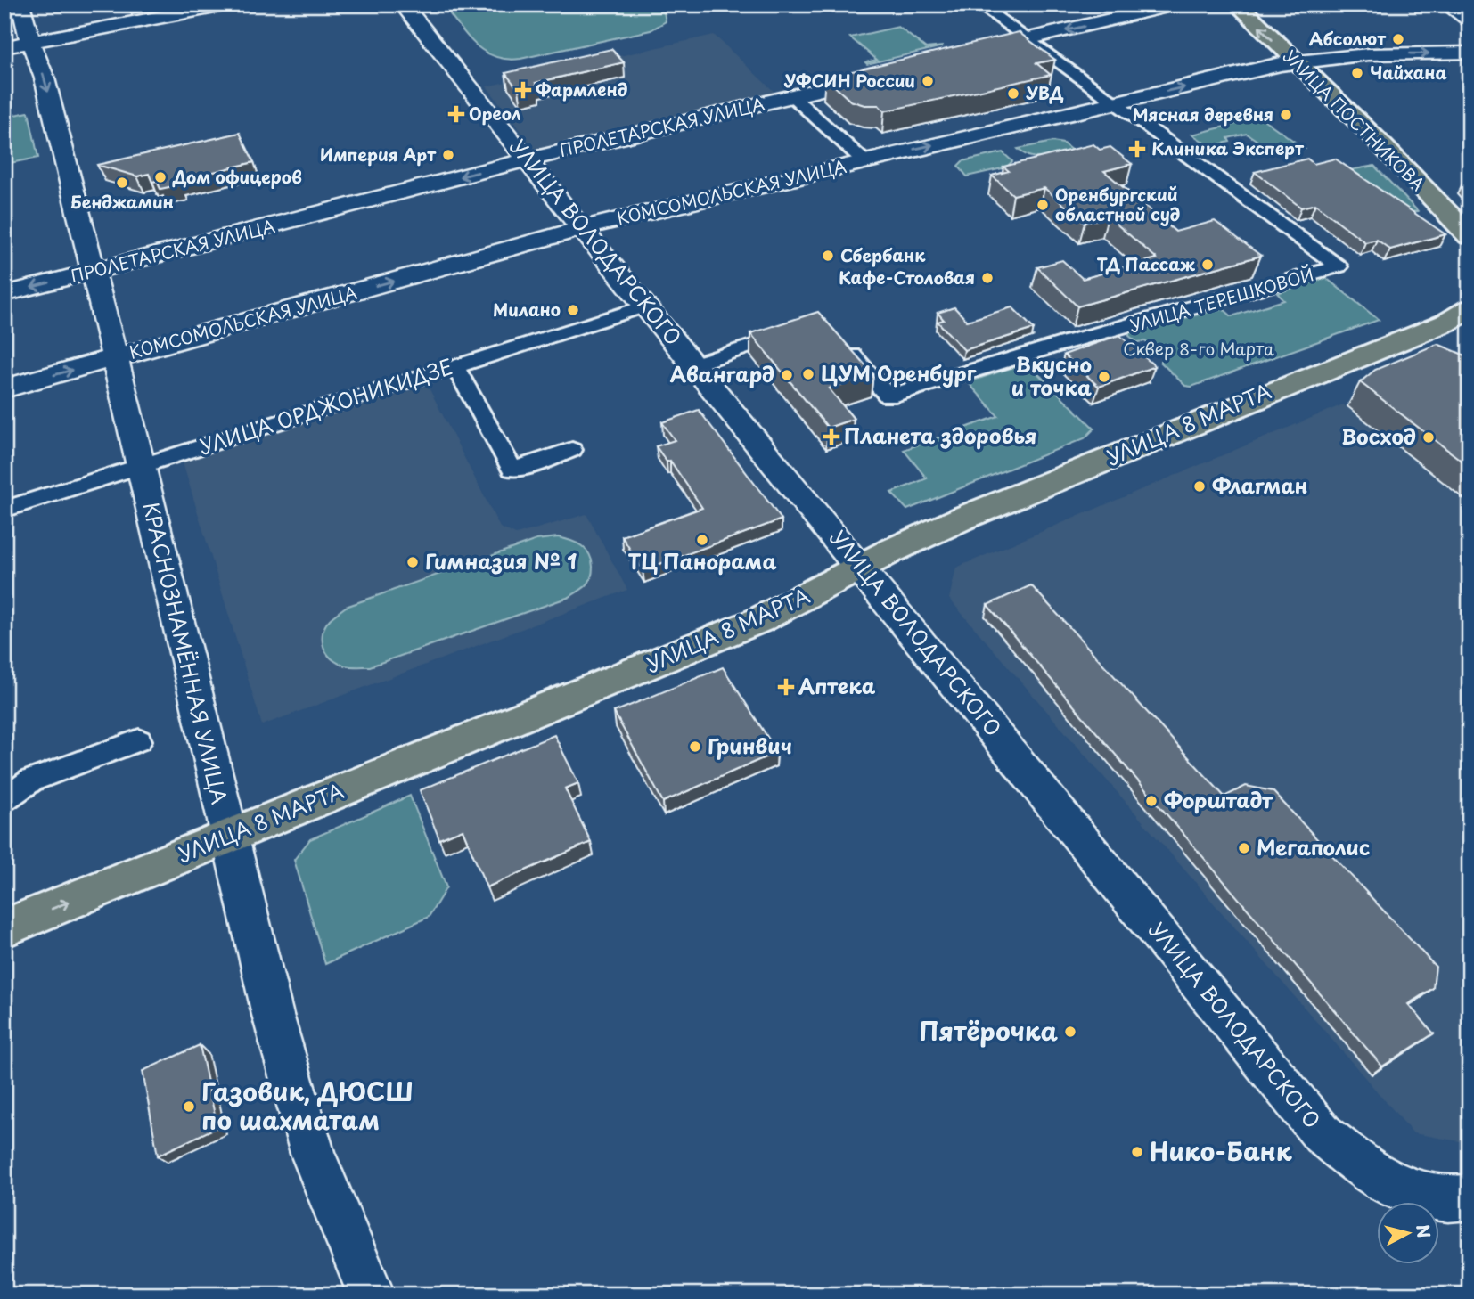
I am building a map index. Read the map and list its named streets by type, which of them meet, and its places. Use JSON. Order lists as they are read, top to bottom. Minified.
{"streets":{"main road":["УЛИЦА ПОСТНИКОВА","ПРОЛЕТАРСКАЯ УЛИЦА","КОМСОМОЛЬСКАЯ УЛИЦА","УЛИЦА ВОЛОДАРСКОГО","УЛИЦА 8 МАРТА","КРАСНОЗНАМЁННАЯ УЛИЦА"],"street":["УЛИЦА ТЕРЕШКОВОЙ","УЛИЦА ОРДЖОНИКИДЗЕ"]},"crossings":[["УЛИЦА ПОСТНИКОВА","КОМСОМОЛЬСКАЯ УЛИЦА"],["ПРОЛЕТАРСКАЯ УЛИЦА","УЛИЦА ВОЛОДАРСКОГО"],["ПРОЛЕТАРСКАЯ УЛИЦА","КРАСНОЗНАМЁННАЯ УЛИЦА"],["КОМСОМОЛЬСКАЯ УЛИЦА","УЛИЦА ВОЛОДАРСКОГО"],["КОМСОМОЛЬСКАЯ УЛИЦА","УЛИЦА ТЕРЕШКОВОЙ"],["КОМСОМОЛЬСКАЯ УЛИЦА","КРАСНОЗНАМЁННАЯ УЛИЦА"],["УЛИЦА ВОЛОДАРСКОГО","УЛИЦА ОРДЖОНИКИДЗЕ"],["УЛИЦА ВОЛОДАРСКОГО","УЛИЦА 8 МАРТА"],["УЛИЦА ОРДЖОНИКИДЗЕ","КРАСНОЗНАМЁННАЯ УЛИЦА"],["УЛИЦА 8 МАРТА","КРАСНОЗНАМЁННАЯ УЛИЦА"]],"one_way":["КОМСОМОЛЬСКАЯ УЛИЦА"],"parks":["Сквер 8-го Марта"],"places":{"other":["Абсолют","Чайхана","УФСИН России","УВД","Мясная деревня","Империя Арт","Дом офицеров","Бенджамин","Оренбургский областной суд","Сбербанк","ТД Пассаж","Кафе-Столовая","Милано","ЦУМ Оренбург","Авангард","Вкусно и точка","Восход","Флагман","ТЦ Панорама","Гимназия № 1","Гринвич","Форштадт","Мегаполис","Пятёрочка","Газовик, ДЮСШ по шахматам","Нико-Банк"],"health":["Фармленд","Ореол","Клиника Эксперт","Планета здоровья","Аптека"]},"north":"right"}
